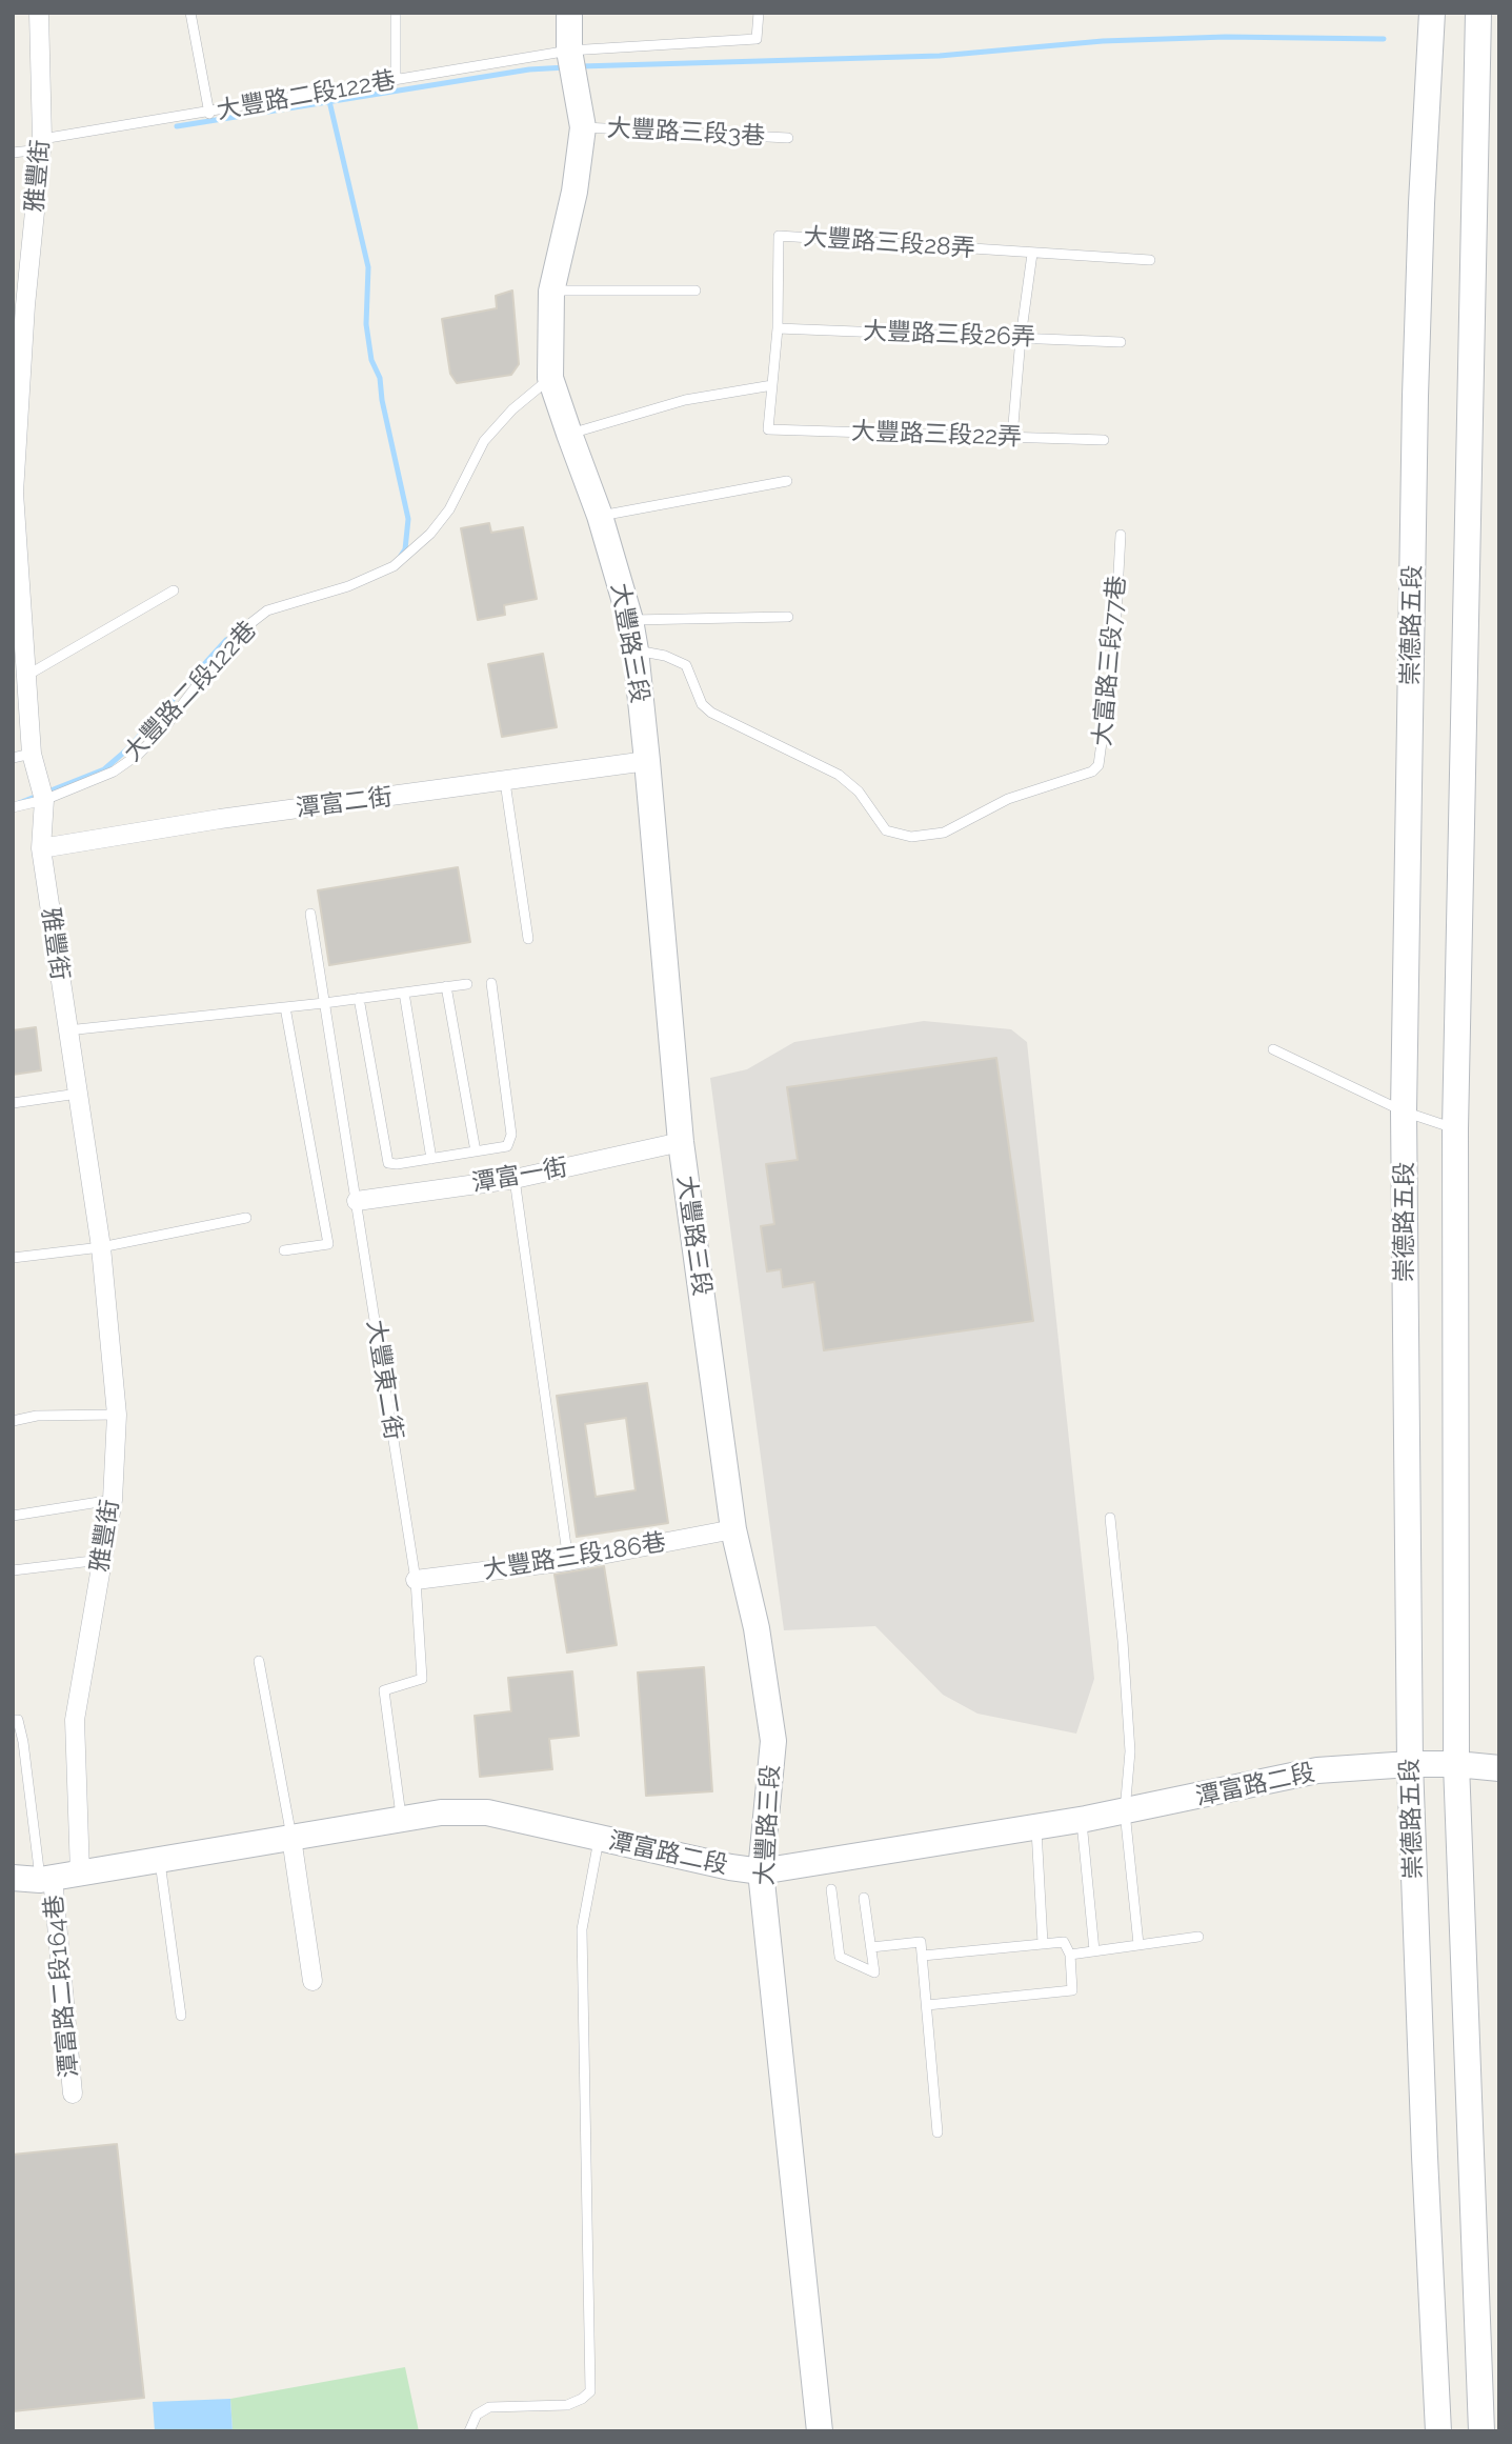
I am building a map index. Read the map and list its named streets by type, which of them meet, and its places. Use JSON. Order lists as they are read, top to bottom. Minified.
{"streets":{"street":["雅豐街","崇德路五段","大豐路三段","潭富二街","潭富一街","大豐路三段186巷","潭富路二段","潭富路二段164巷"],"lane":["大豐路二段122巷","大豐路三段3巷","大豐路三段28弄","大豐路三段26弄","大豐路三段22弄","大富路三段77巷","大豐東二街"]},"crossings":[["大豐路二段122巷","雅豐街"],["大豐路二段122巷","大豐路三段"],["大豐路三段3巷","大豐路三段"],["雅豐街","潭富二街"],["雅豐街","潭富路二段"],["大豐路三段28弄","大豐路三段26弄"],["大豐路三段28弄","大豐路三段22弄"],["崇德路五段","潭富路二段"],["大豐路三段","大富路三段77巷"],["大豐路三段","潭富二街"],["大豐路三段","潭富一街"],["大豐路三段","大豐路三段186巷"],["大豐路三段","潭富路二段"],["潭富一街","大豐東二街"],["大豐東二街","大豐路三段186巷"],["大豐東二街","潭富路二段"],["潭富路二段","潭富路二段164巷"]]}
